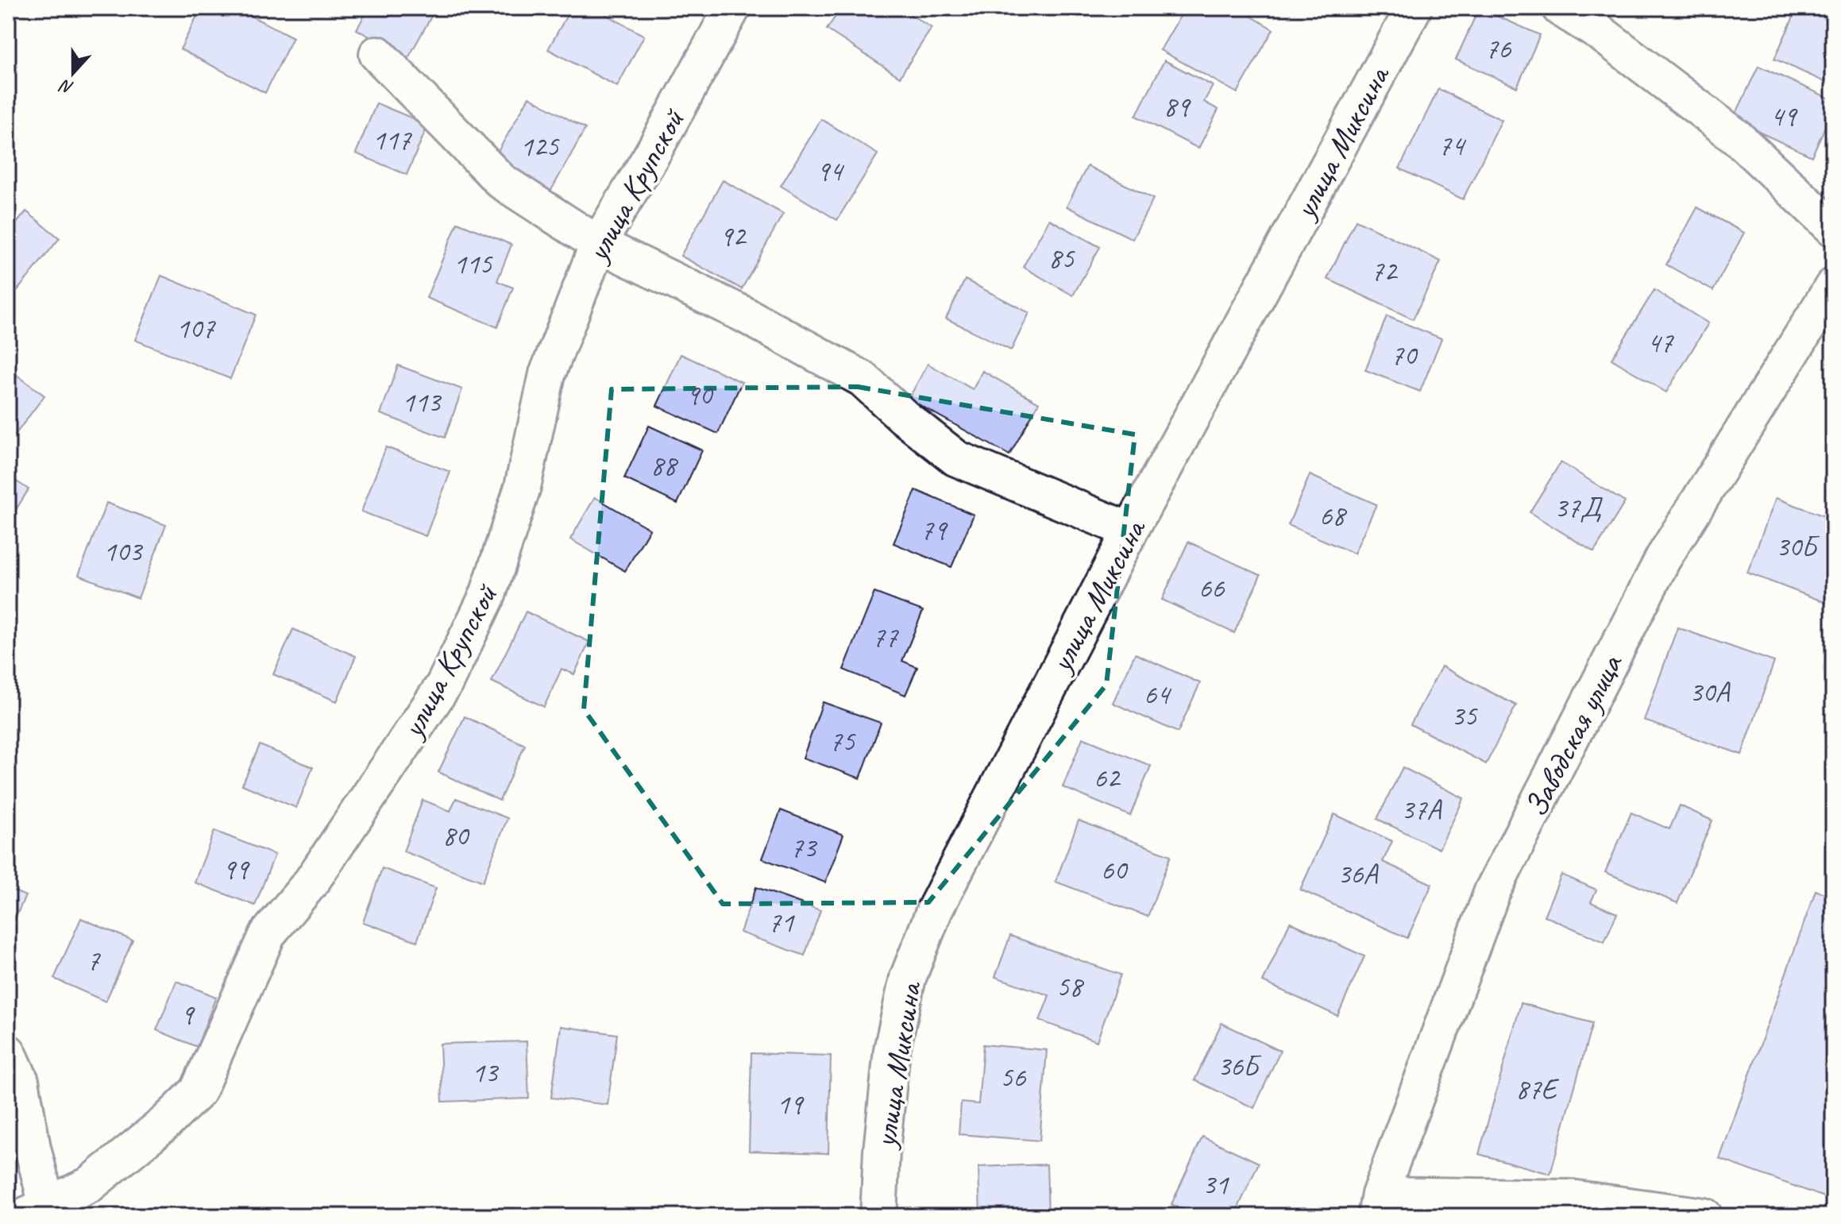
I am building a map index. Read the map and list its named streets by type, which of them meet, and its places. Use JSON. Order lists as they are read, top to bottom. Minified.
{"streets":{"street":["улица Миксина","улица Крупской","Заводская улица"]},"house_numbers":["76","89","49","117","74","125","94","92","85","115","72","107","47","70","90","113","88","37Д","68","79","30Б","103","66","77","30А","64","35","75","62","37А","80","73","99","60","36А","71","7","58","9","36Б","13","56","87Е","19","31"],"north":"bottom"}
